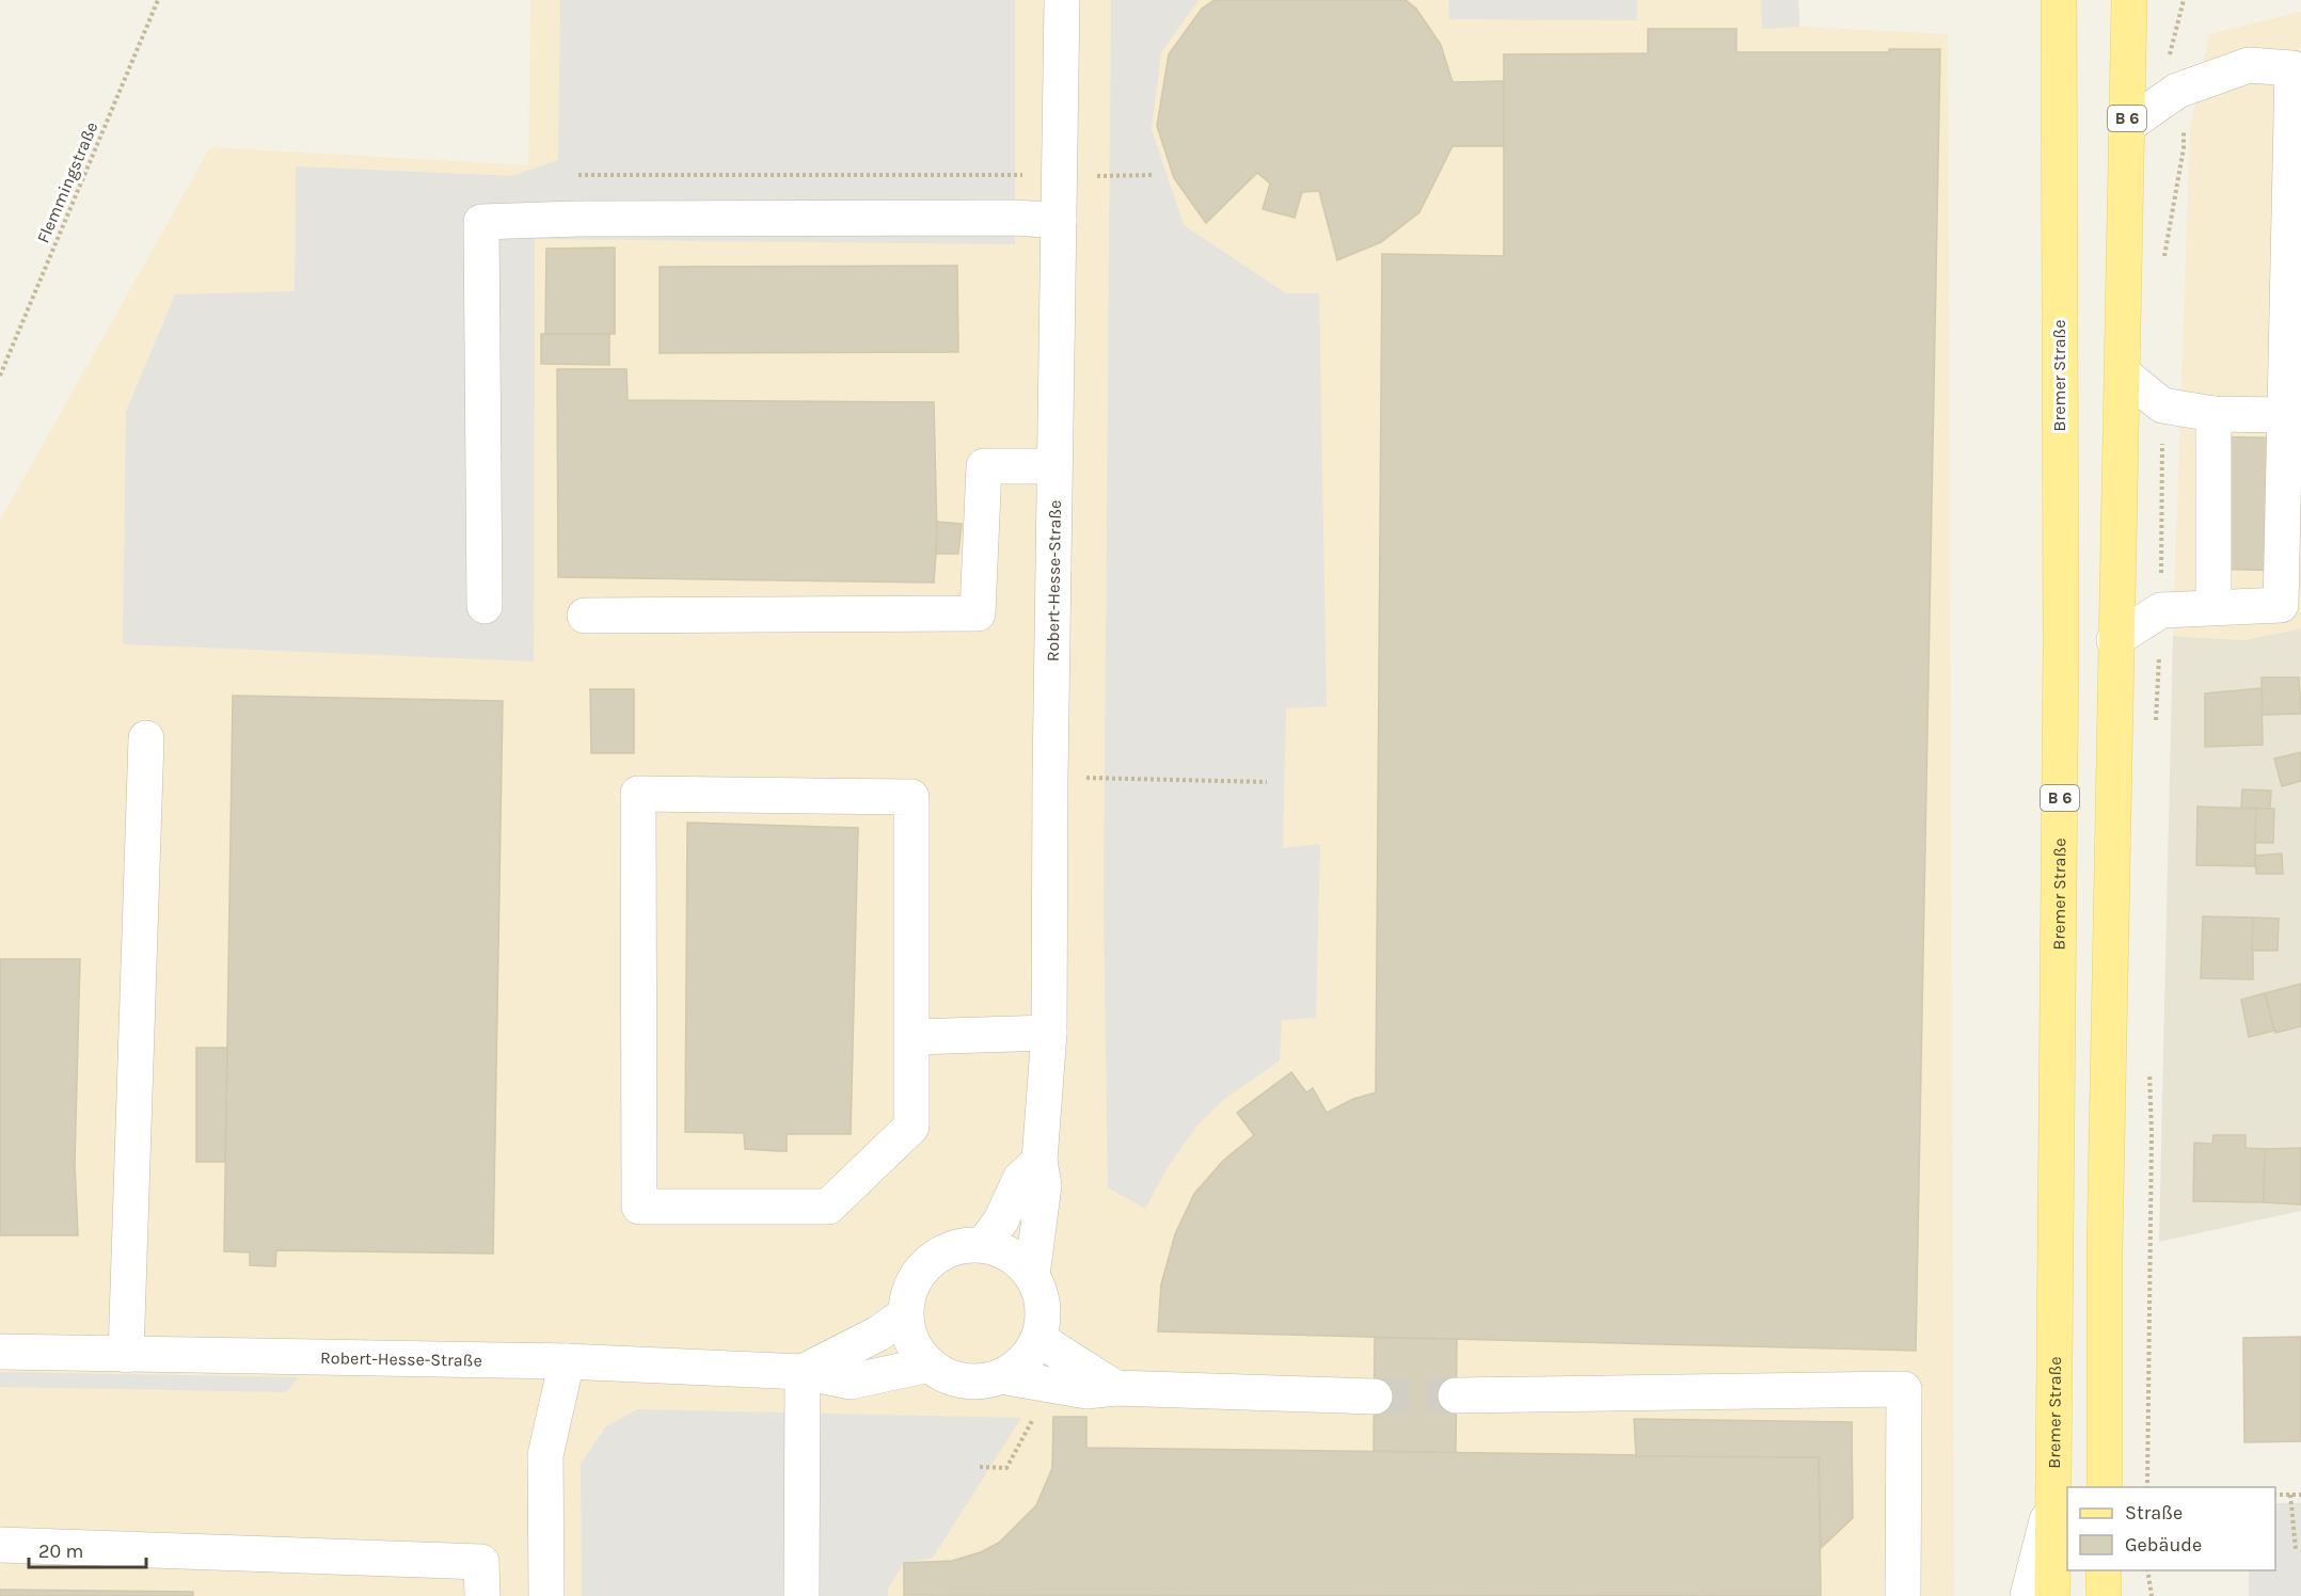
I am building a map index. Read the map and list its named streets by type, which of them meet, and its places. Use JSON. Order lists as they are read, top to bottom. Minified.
{"streets":{"main road":["B 6","Bremer Straße"],"street":["Robert-Hesse-Straße"],"path":["Flemmingstraße"]},"legend":["Straße","Gebäude"],"scale_bar":"20 m"}
